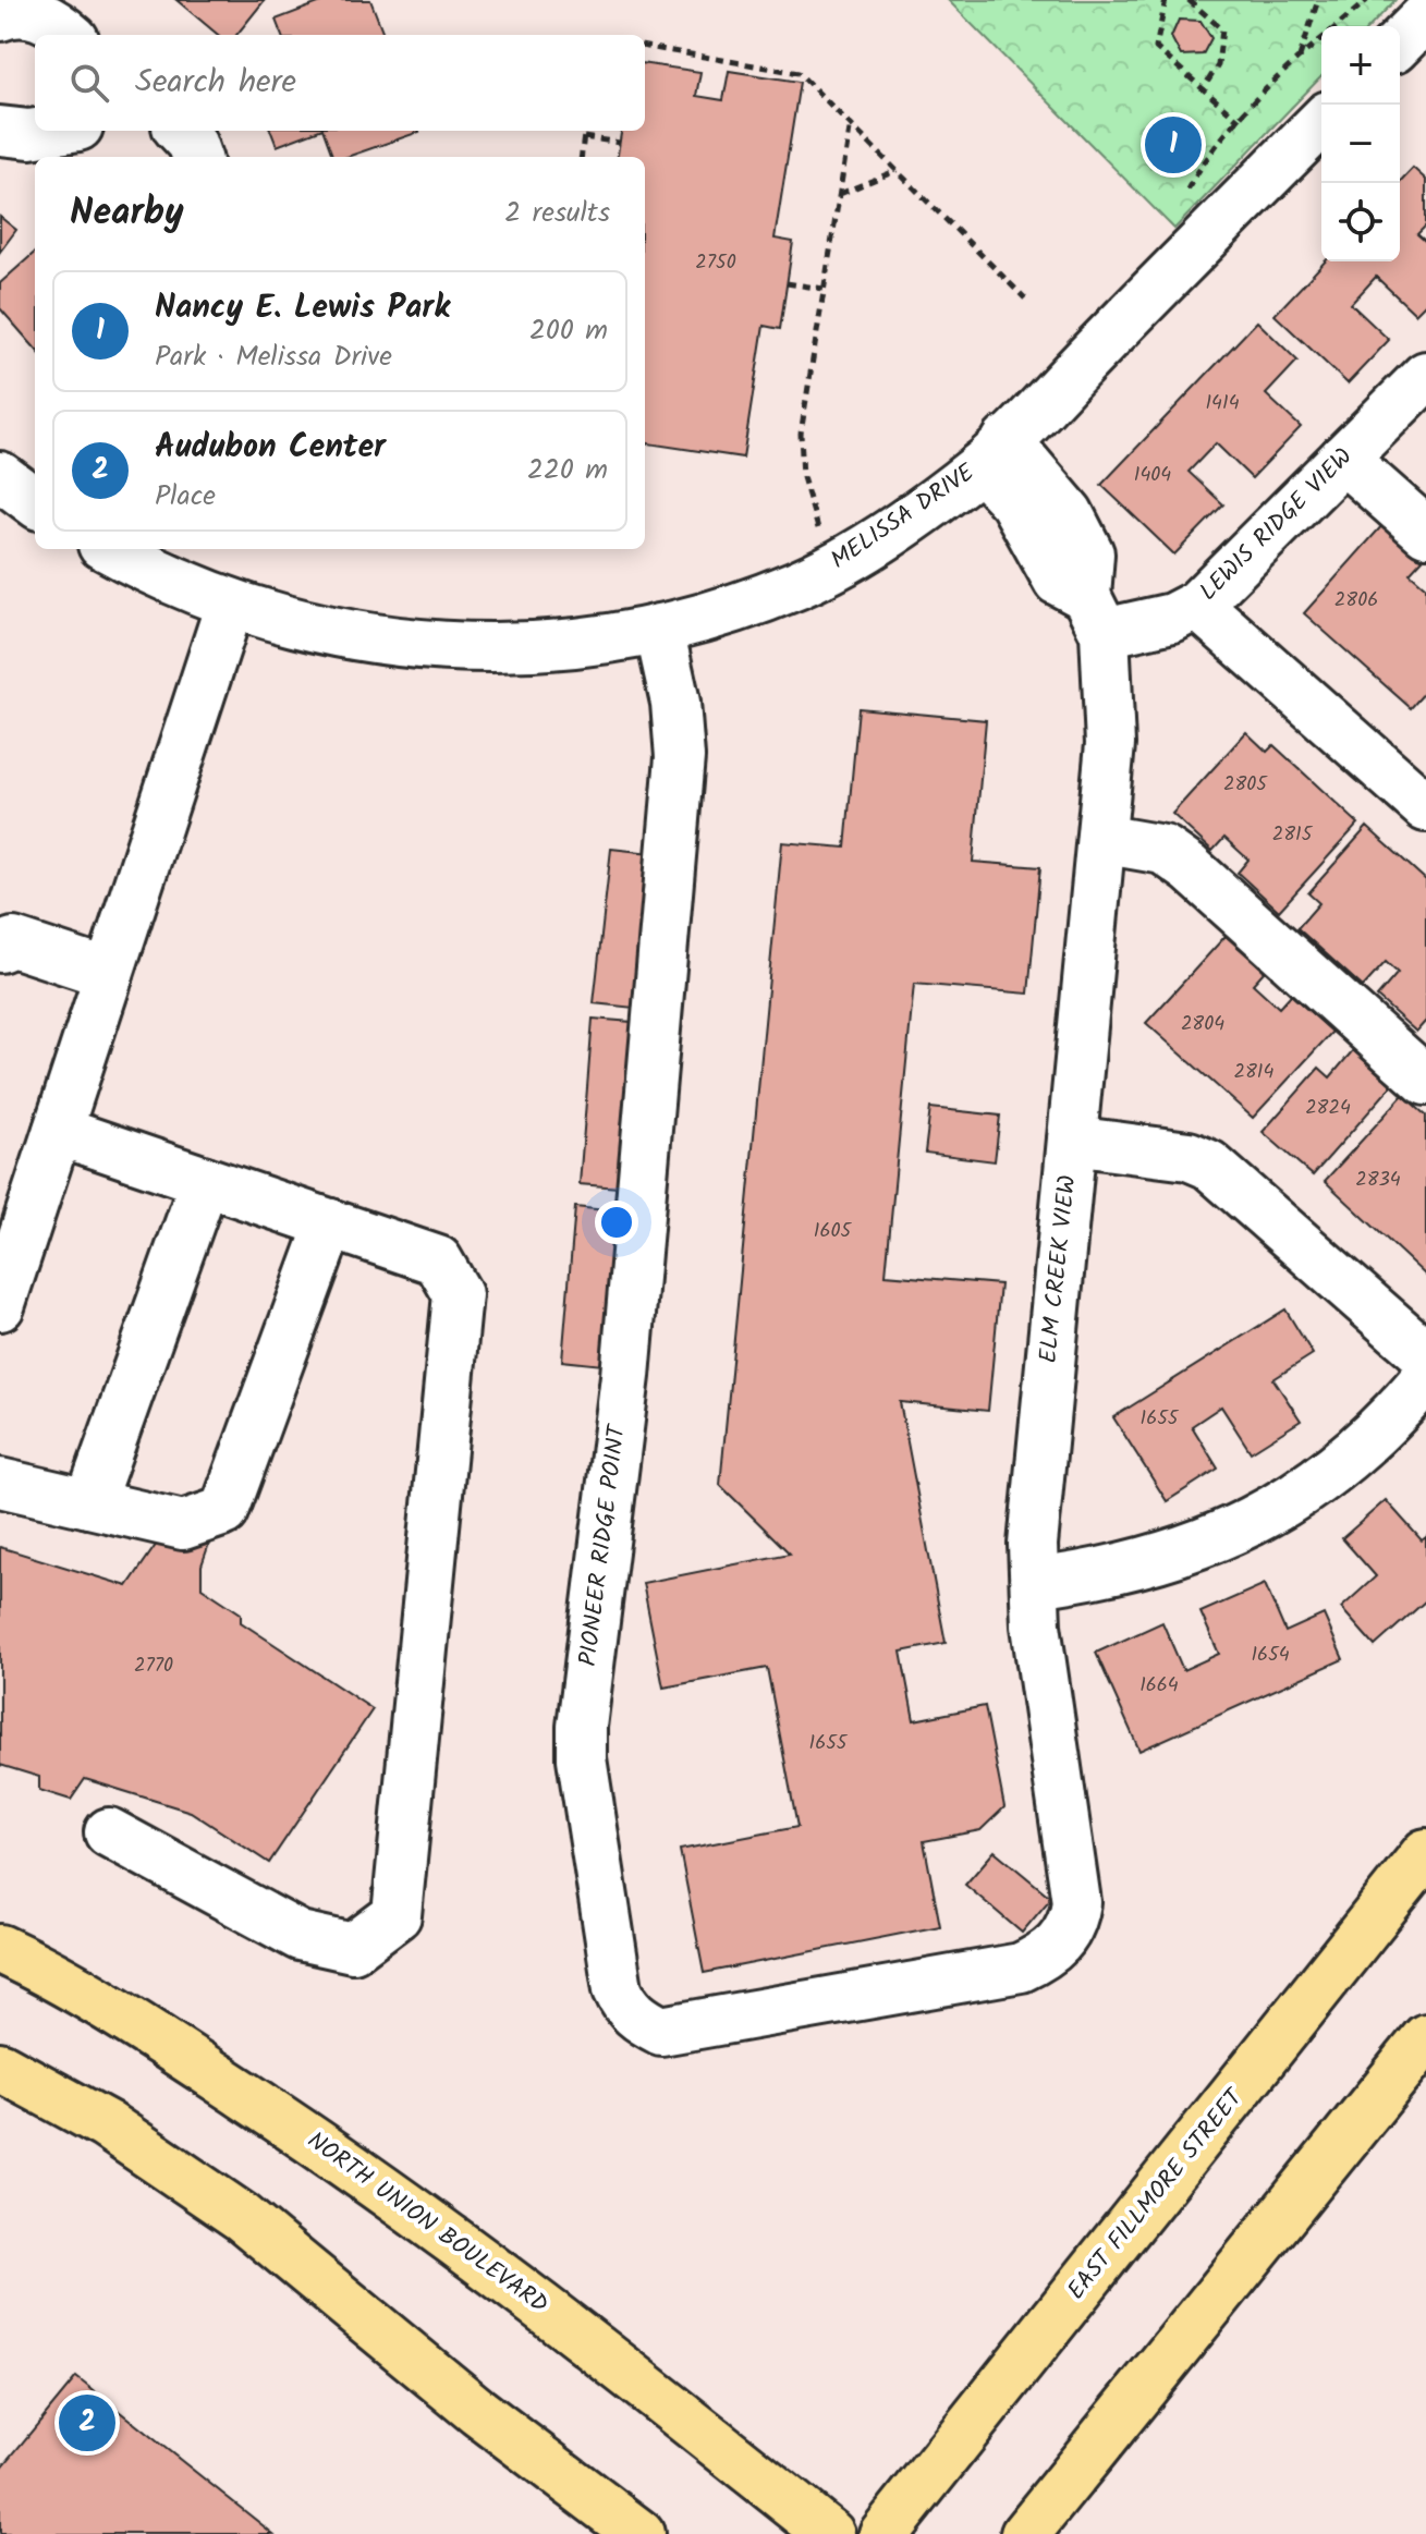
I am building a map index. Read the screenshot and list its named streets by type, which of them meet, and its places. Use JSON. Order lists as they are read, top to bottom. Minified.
{"streets":{"main road":["EAST FILLMORE STREET","NORTH UNION BOULEVARD"],"street":["MELISSA DRIVE","LEWIS RIDGE VIEW","ELM CREEK VIEW","PIONEER RIDGE POINT"]},"crossings":[["MELISSA DRIVE","ELM CREEK VIEW"],["MELISSA DRIVE","PIONEER RIDGE POINT"],["LEWIS RIDGE VIEW","ELM CREEK VIEW"],["ELM CREEK VIEW","PIONEER RIDGE POINT"]],"house_numbers":["2750","1414","1404","2806","2805","2815","2804","2814","2824","2834","1605","1655","1654","2770","1664","1655"],"page":{"map_buttons":["+","−"],"search":"Search here","pins":["1","2"],"heading":["Nearby","2 results"],"list":[{"mark":"1","name":"Nancy E. Lewis Park","note":"Park · Melissa Drive","value":"200 m"},{"mark":"2","name":"Audubon Center","note":"Place","value":"220 m"}]}}
